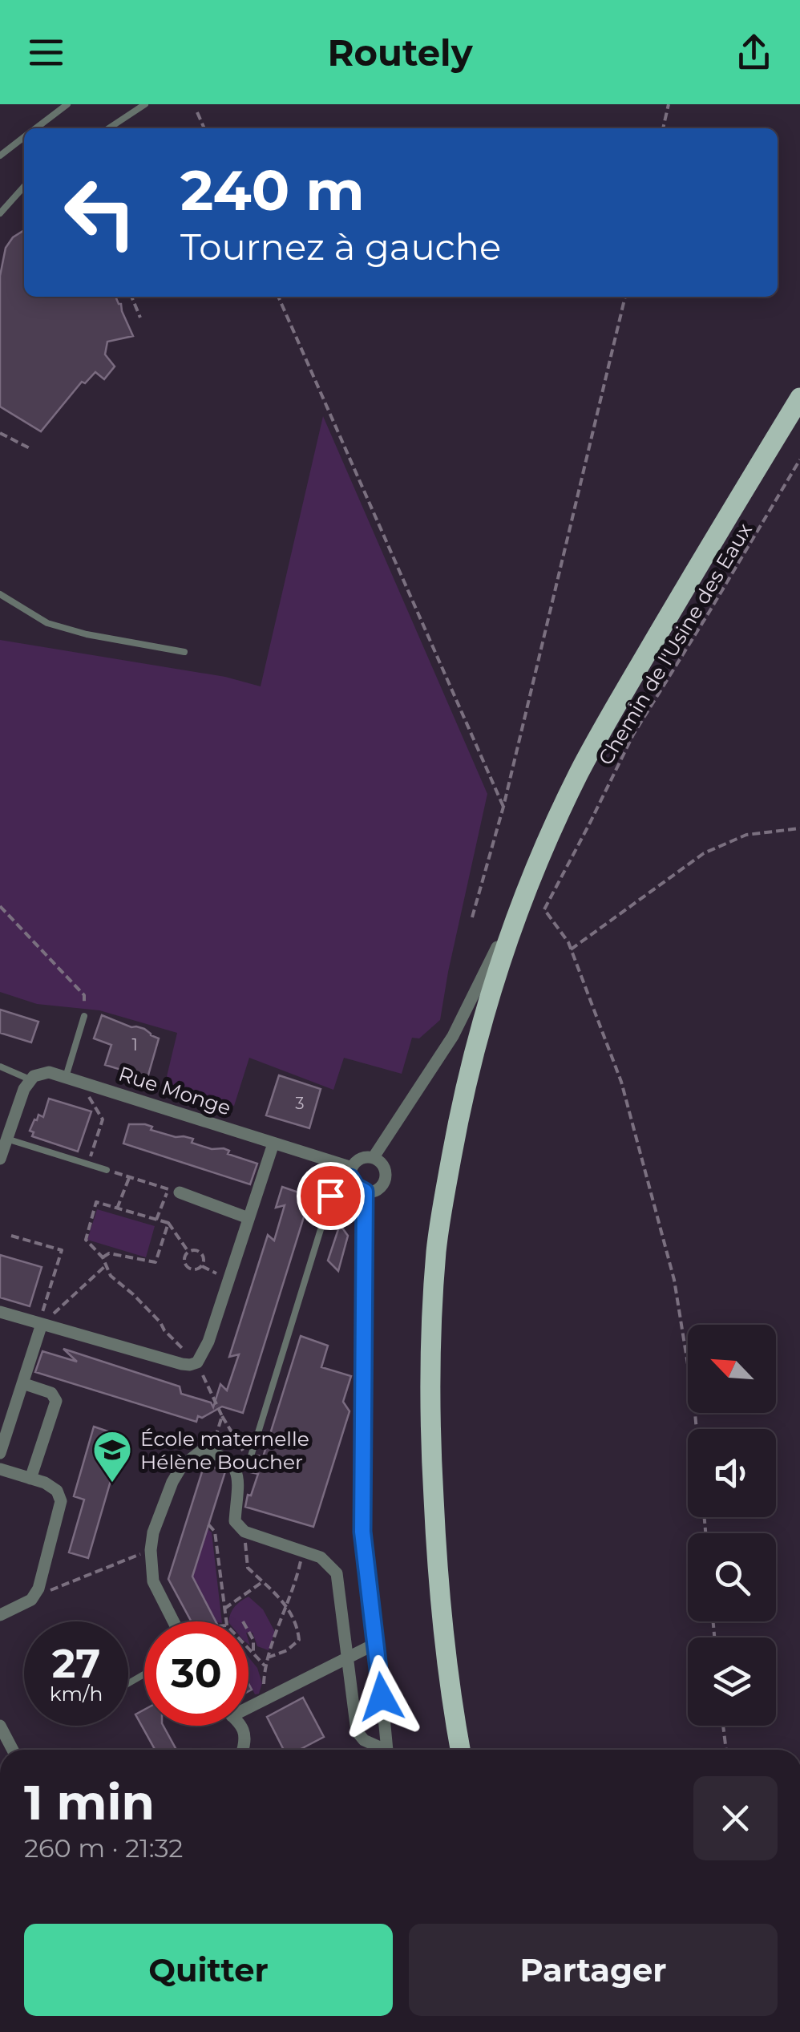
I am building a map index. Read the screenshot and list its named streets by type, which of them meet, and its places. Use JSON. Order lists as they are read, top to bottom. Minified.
{"streets":{"street":["Rue Monge"],"path":["Chemin de l'Usine des Eaux"]},"places":{"school or university":["École maternelle Hélène Boucher"]},"house_numbers":["1","3"],"north":"top left","page":{"header":"Routely","turn":["240 m","Tournez à gauche"],"speed":"27 km/h","limit":"30","heading":["1 min","260 m · 21:32"],"buttons":["Quitter","Partager"]}}
